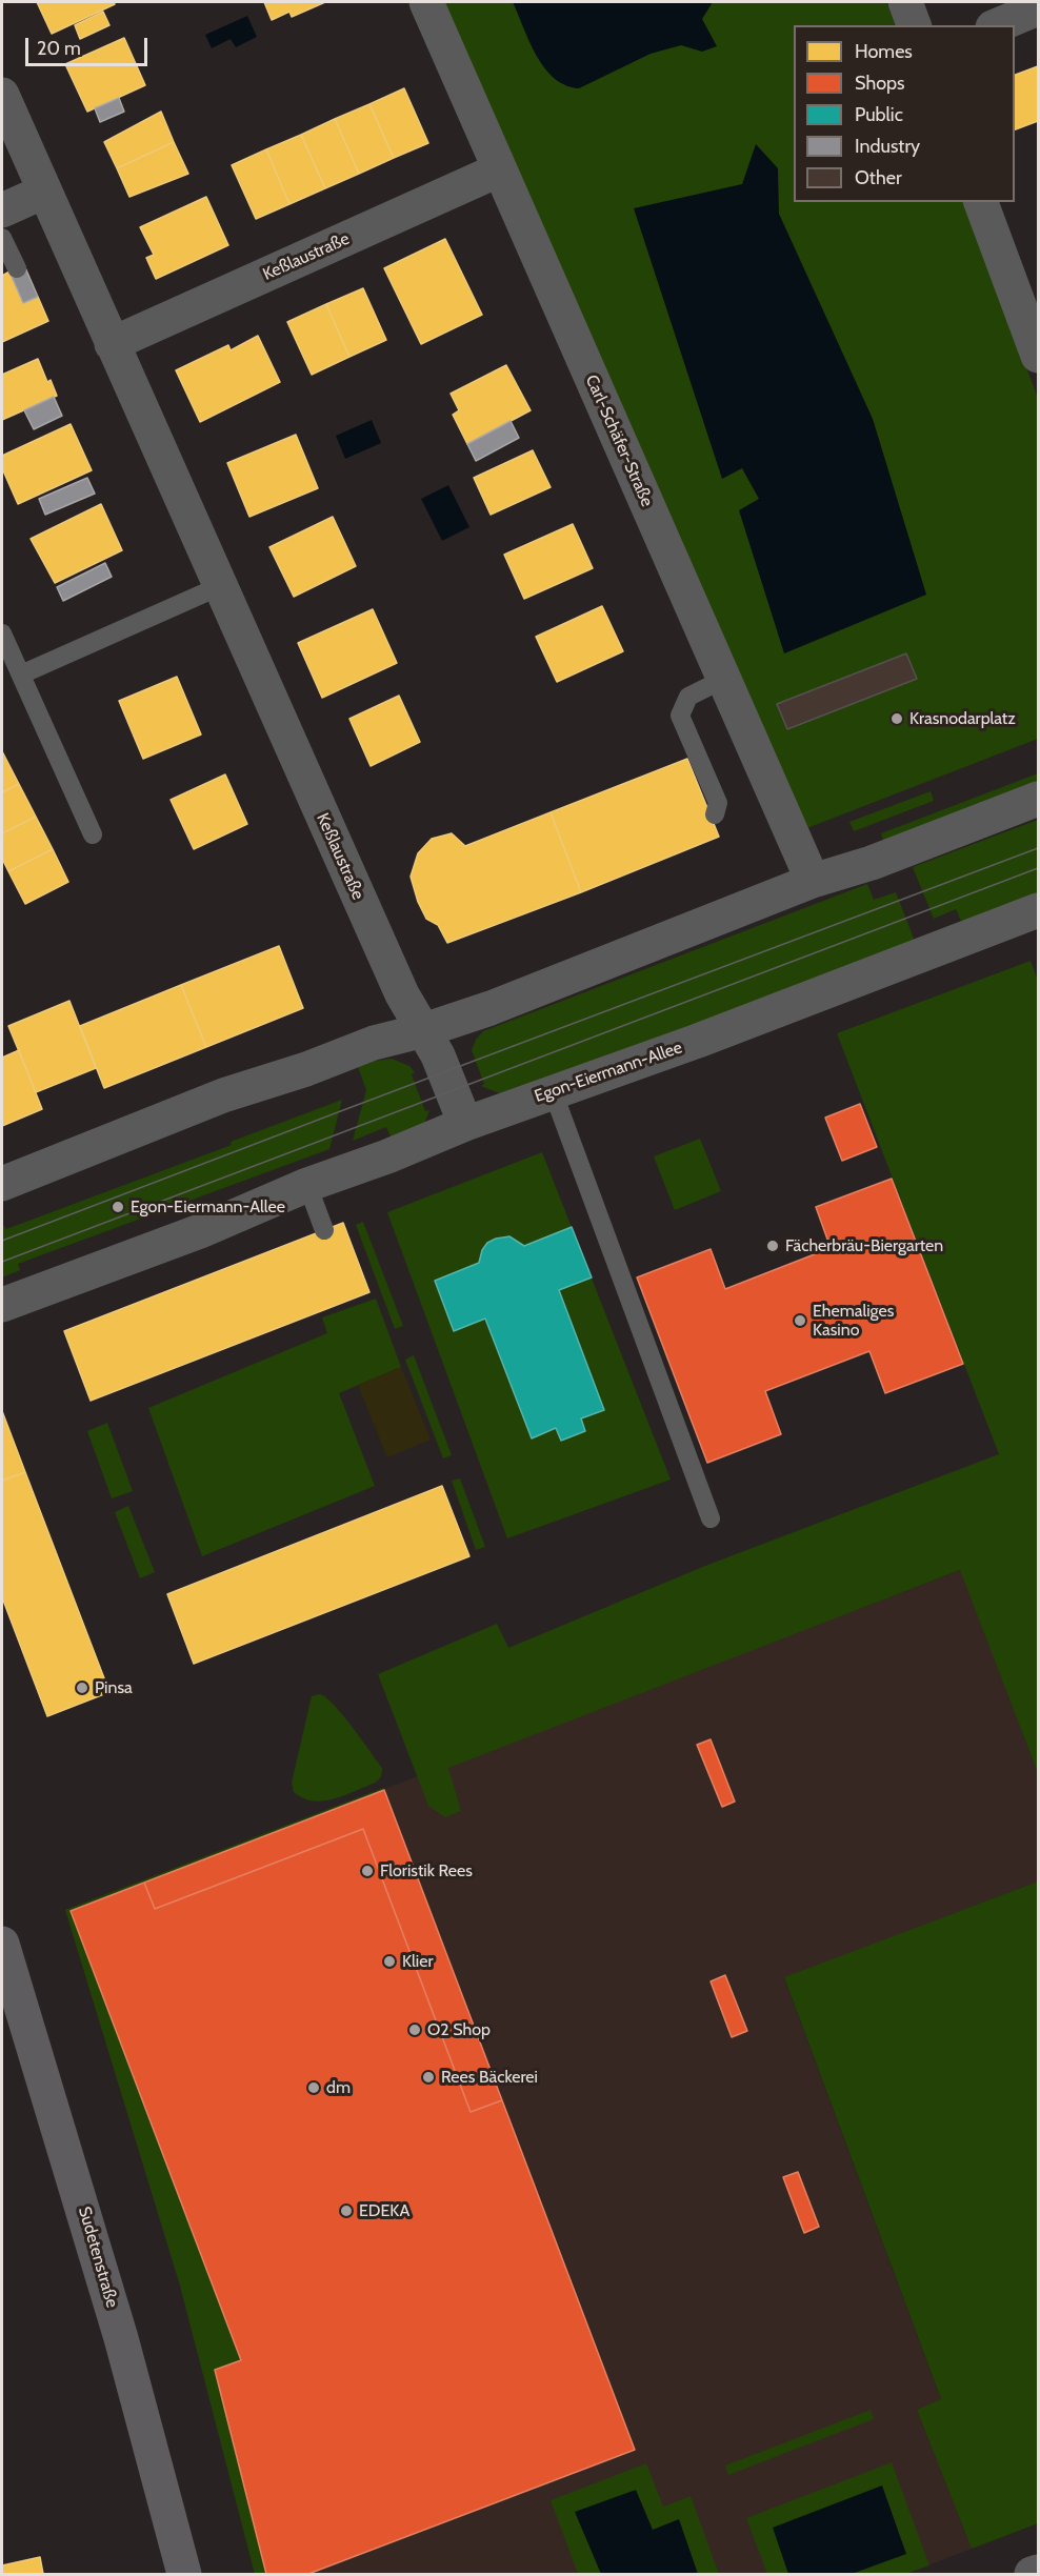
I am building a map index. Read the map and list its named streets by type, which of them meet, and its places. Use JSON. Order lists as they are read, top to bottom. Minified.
{"streets":{"main road":["Sudetenstraße"],"street":["Keßlaustraße","Carl-Schäfer-Straße","Egon-Eiermann-Allee"]},"crossings":[["Keßlaustraße","Carl-Schäfer-Straße"],["Keßlaustraße","Egon-Eiermann-Allee"]],"places":["Krasnodarplatz","Egon-Eiermann-Allee","Fächerbräu-Biergarten","Ehemaliges Kasino","Pinsa","Floristik Rees","Klier","O2 Shop","Rees Bäckerei","dm","EDEKA"],"legend":["Homes","Shops","Public","Industry","Other"],"scale_bar":"20 m"}
